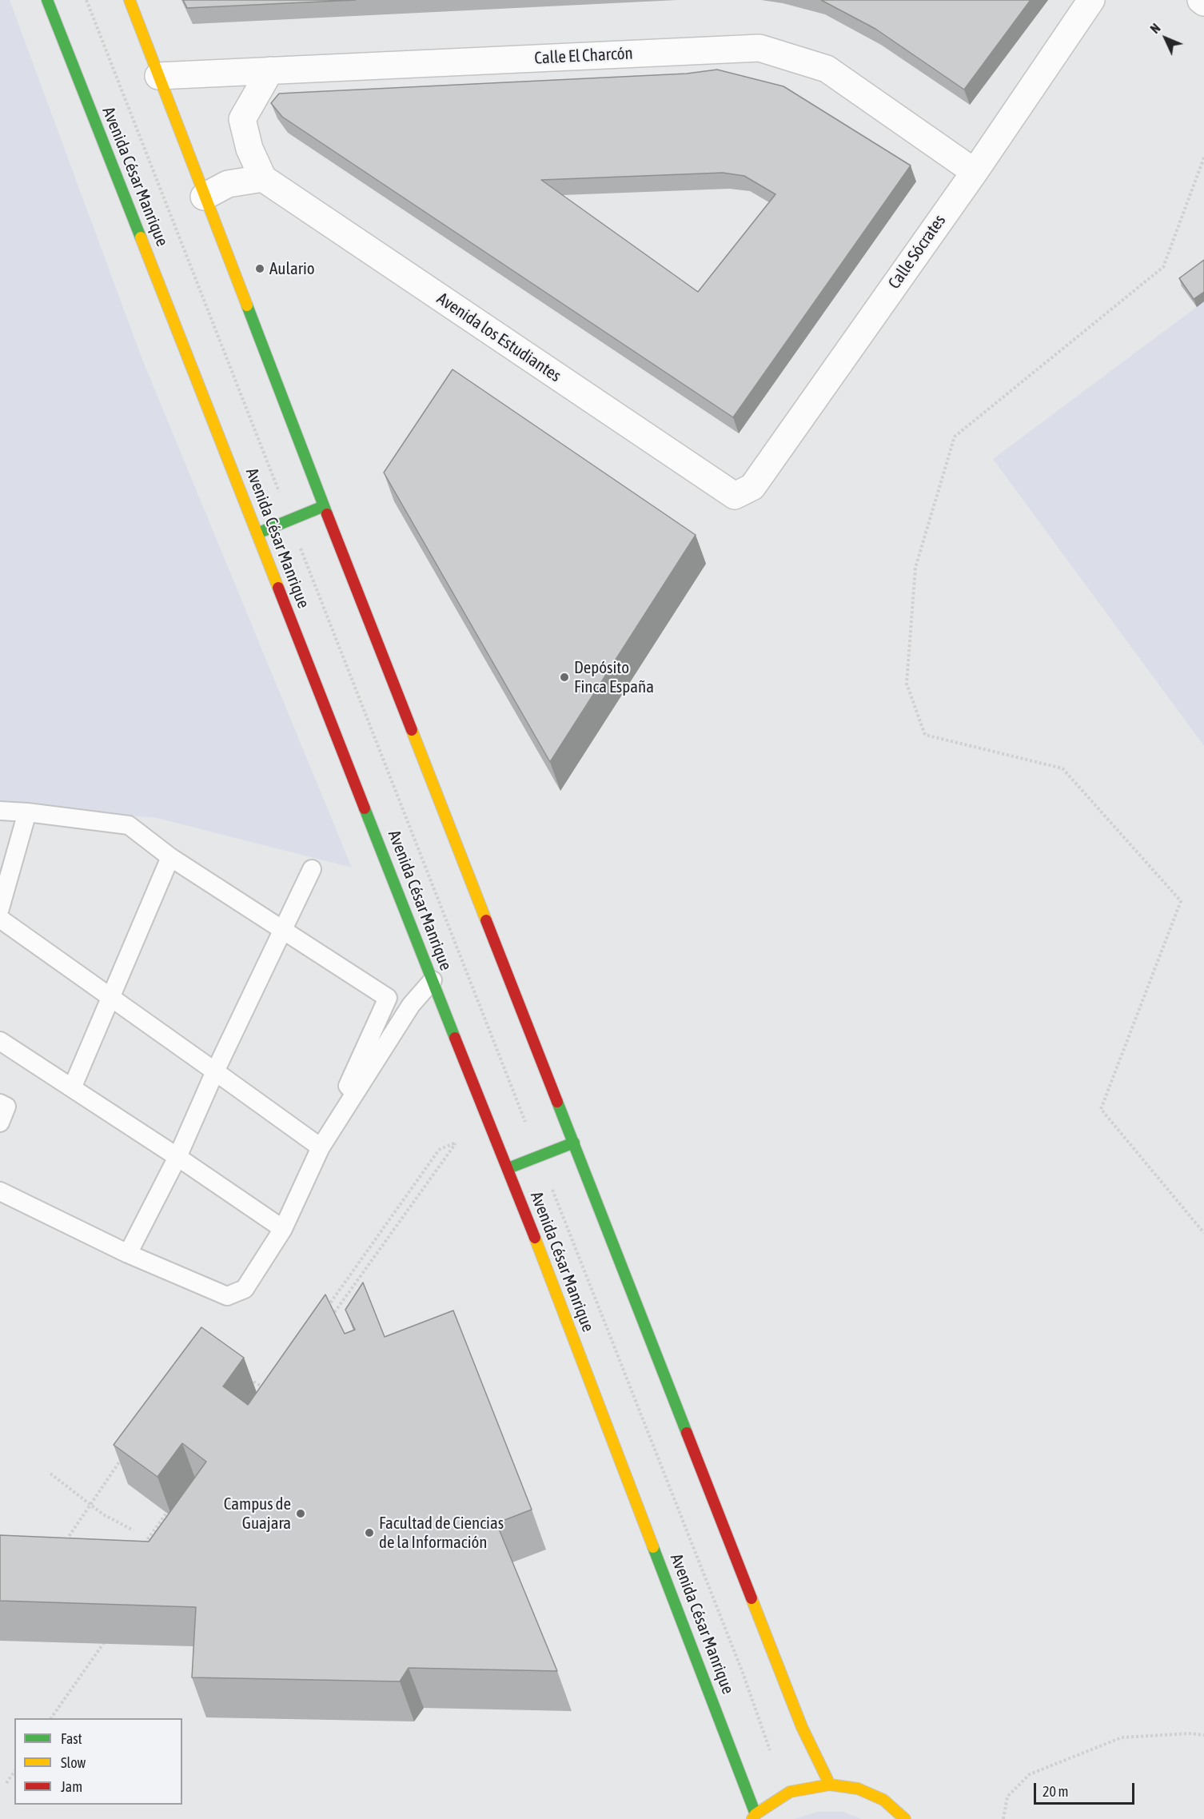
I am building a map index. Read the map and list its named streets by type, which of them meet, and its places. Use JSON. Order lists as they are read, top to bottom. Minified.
{"streets":{"street":["Calle El Charcón","Avenida César Manrique","Calle Sócrates","Avenida los Estudiantes"]},"crossings":[["Calle El Charcón","Calle Sócrates"],["Calle Sócrates","Avenida los Estudiantes"]],"places":["Aulario","Depósito Finca España","Campus de Guajara","Facultad de Ciencias de la Información"],"legend":["Fast","Slow","Jam"],"scale_bar":"20 m","north":"top left"}
